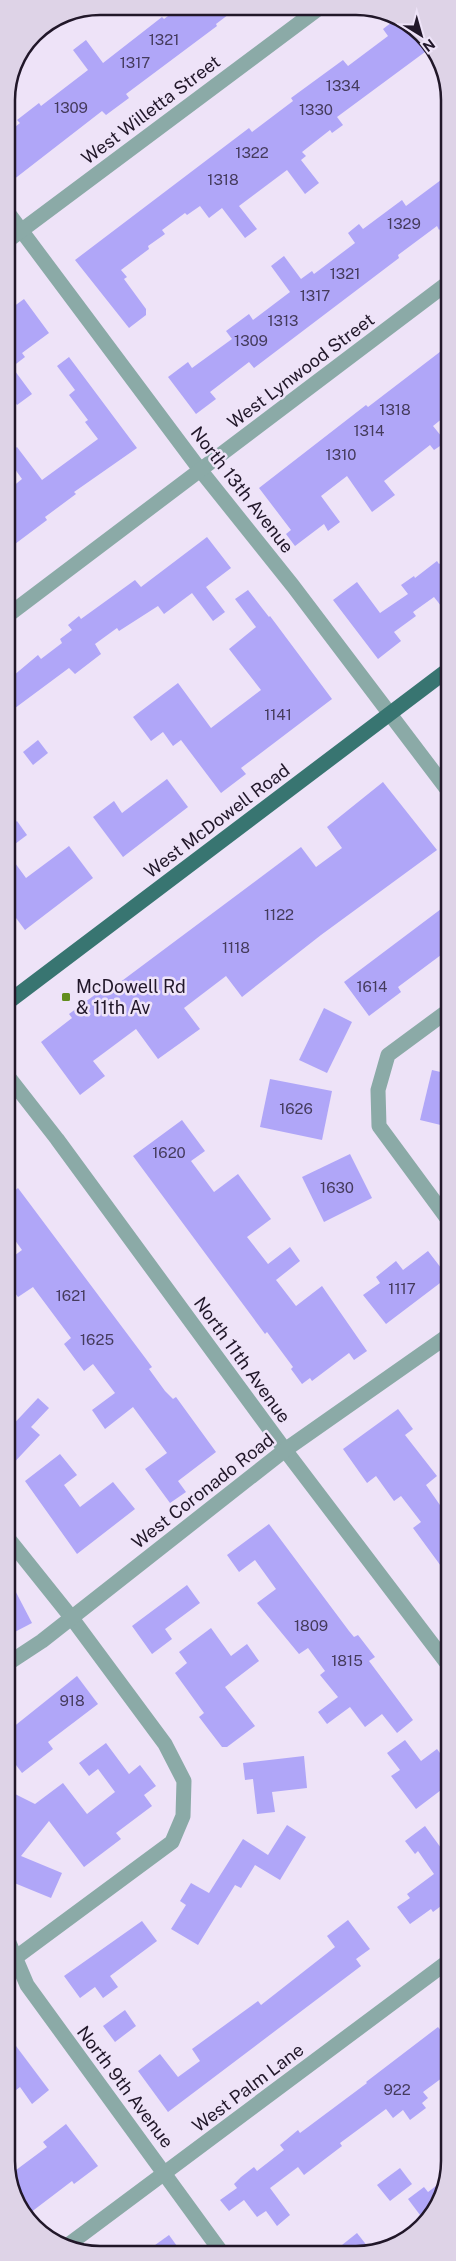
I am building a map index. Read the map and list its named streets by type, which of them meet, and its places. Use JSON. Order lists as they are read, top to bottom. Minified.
{"streets":{"main road":["West McDowell Road"],"street":["West Willetta Street","West Lynwood Street","North 13th Avenue","North 11th Avenue","West Coronado Road","North 9th Avenue","West Palm Lane"]},"crossings":[["West Willetta Street","North 13th Avenue"],["West Lynwood Street","North 13th Avenue"],["North 13th Avenue","West McDowell Road"],["North 11th Avenue","West Coronado Road"],["North 9th Avenue","West Palm Lane"]],"places":{"transit":["McDowell Rd & 11th Av"]},"house_numbers":["1321","1317","1334","1309","1330","1322","1318","1329","1321","1317","1313","1309","1318","1314","1310","1141","1122","1118","1614","1626","1620","1630","1117","1621","1625","1809","1815","918","922"],"north":"bottom right"}
